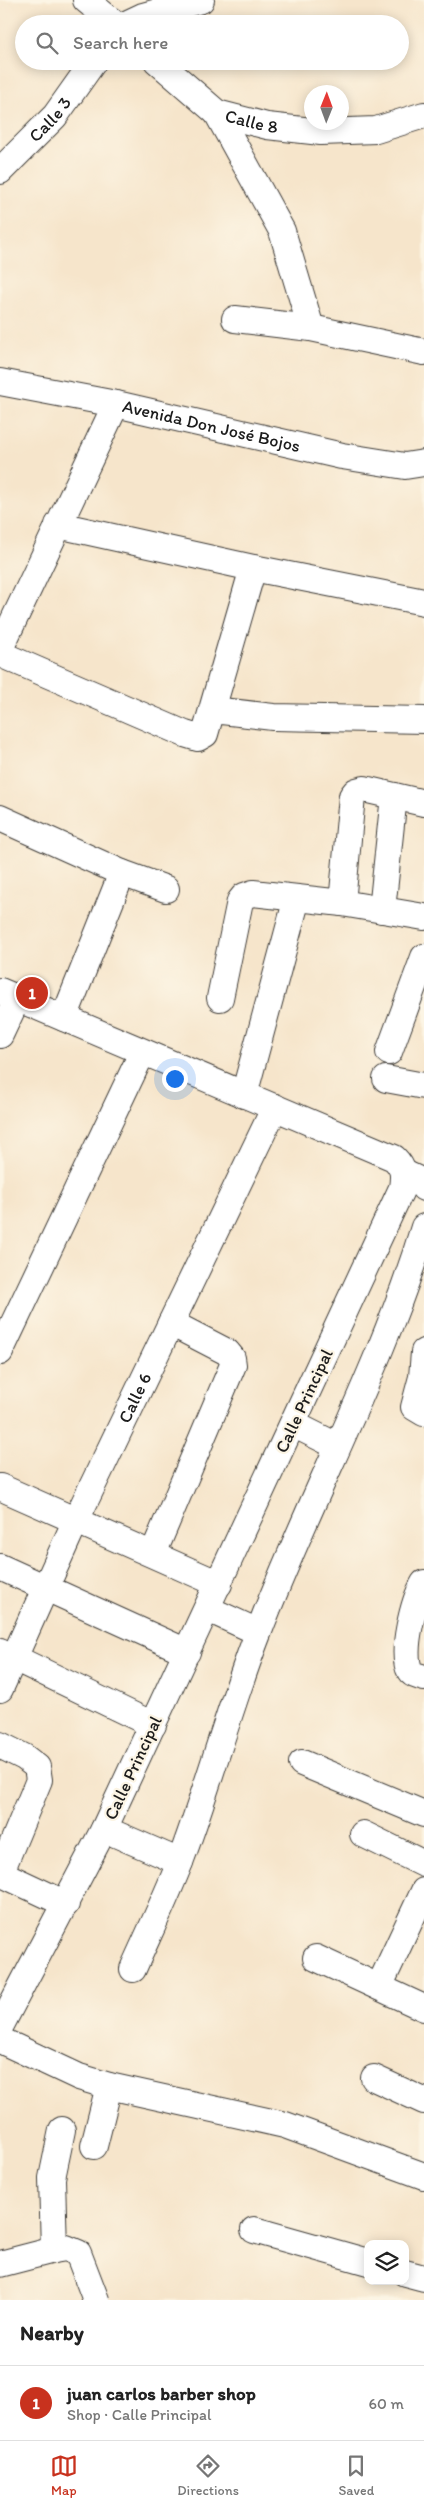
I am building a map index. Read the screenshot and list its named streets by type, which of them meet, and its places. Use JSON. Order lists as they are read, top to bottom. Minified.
{"streets":{"street":["Calle 3","Calle 8","Avenida Don José Bojos","Calle 6","Calle Principal"]},"crossings":[["Calle 6","Calle Principal"]],"north":"top","page":{"search":"Search here","pins":"1","heading":"Nearby","list":[{"mark":"1","name":"juan carlos barber shop","note":"Shop · Calle Principal","value":"60 m"}],"nav":["Map","Directions","Saved"]}}
